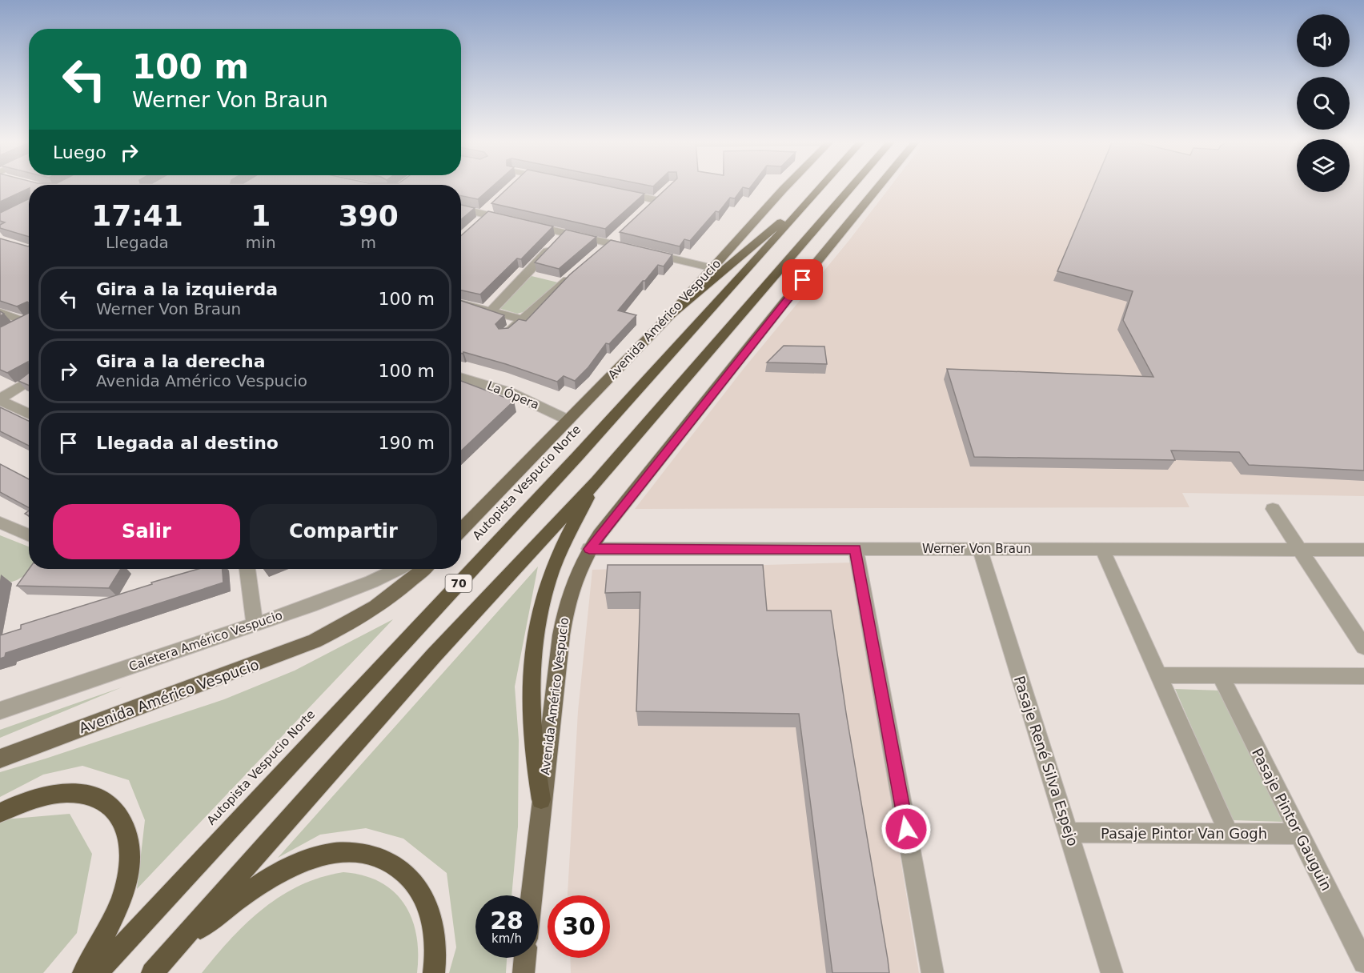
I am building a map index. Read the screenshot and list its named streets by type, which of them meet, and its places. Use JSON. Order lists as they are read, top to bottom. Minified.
{"streets":{"highway":["Autopista Vespucio Norte","70"],"main road":["Avenida Américo Vespucio"],"street":["La Ópera","Werner Von Braun","Caletera Américo Vespucio","Pasaje René Silva Espejo","Pasaje Pintor Gauguin","Pasaje Pintor Van Gogh"]},"crossings":[["Avenida Américo Vespucio","La Ópera"],["Avenida Américo Vespucio","Werner Von Braun"],["Werner Von Braun","Pasaje René Silva Espejo"],["Pasaje René Silva Espejo","Pasaje Pintor Van Gogh"],["Pasaje Pintor Gauguin","Pasaje Pintor Van Gogh"]],"page":{"turn":["100 m","Werner Von Braun"],"then":"Luego","eta":["17:41","Llegada","1","min","390","m"],"list":[{"name":"Gira a la izquierda","note":"Werner Von Braun","value":"100 m"},{"name":"Gira a la derecha","note":"Avenida Américo Vespucio","value":"100 m"},{"name":"Llegada al destino","value":"190 m"}],"buttons":["Salir","Compartir"],"speed":"28 km/h","limit":"30"}}
